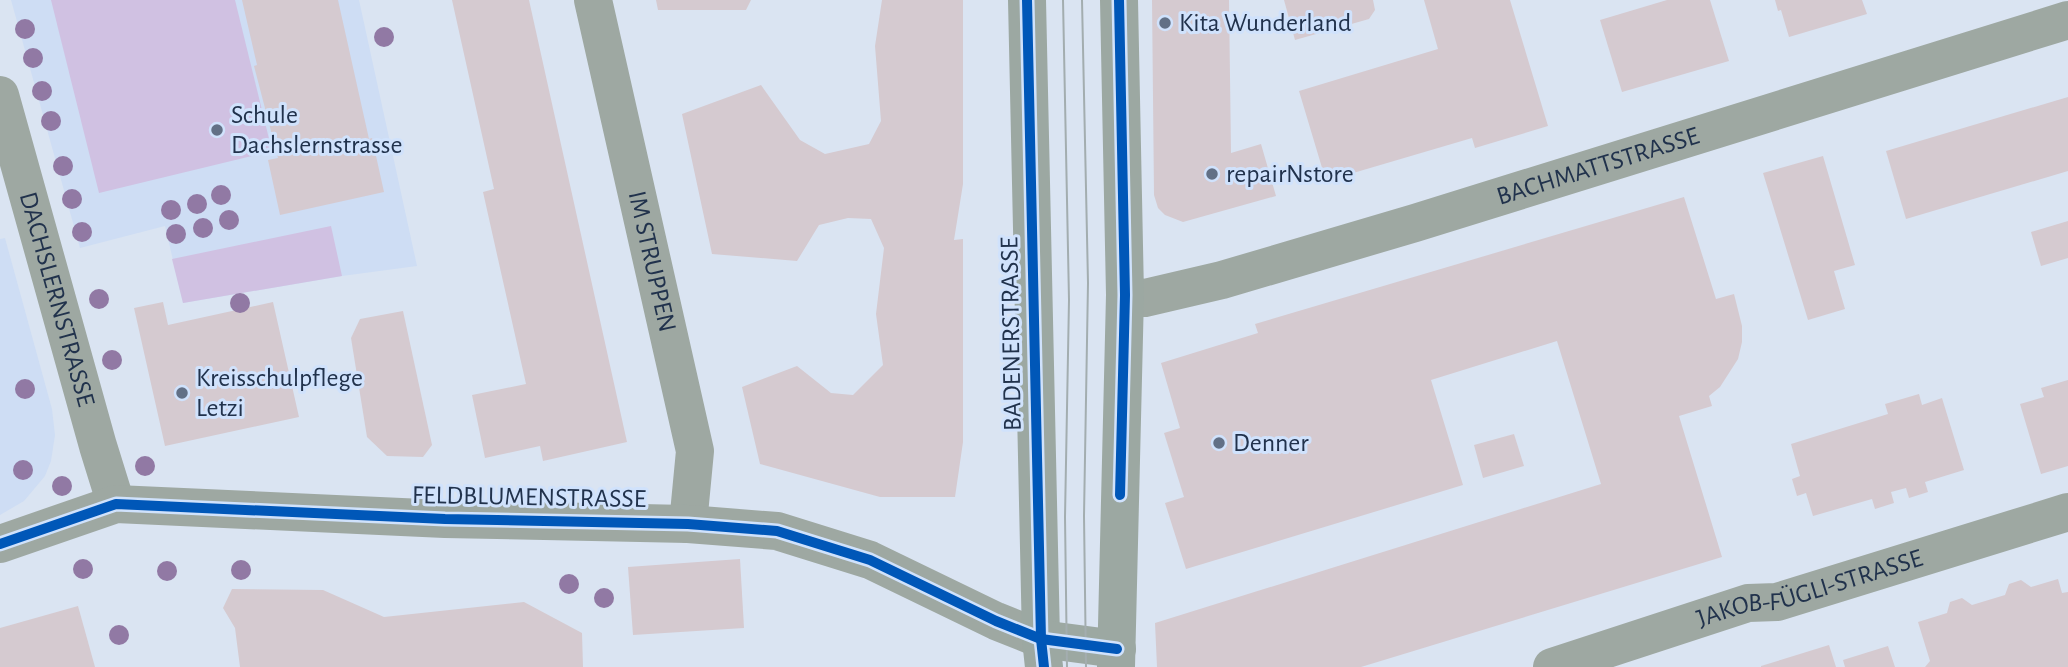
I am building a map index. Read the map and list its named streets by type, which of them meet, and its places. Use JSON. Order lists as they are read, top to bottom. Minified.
{"streets":{"street":["BACHMATTSTRASSE","IM STRUPPEN","DACHSLERNSTRASSE","BADENERSTRASSE","FELDBLUMENSTRASSE","JAKOB-FÜGLI-STRASSE"]},"crossings":[["IM STRUPPEN","FELDBLUMENSTRASSE"],["DACHSLERNSTRASSE","FELDBLUMENSTRASSE"],["BADENERSTRASSE","FELDBLUMENSTRASSE"]],"places":["Kita Wunderland","Schule Dachslernstrasse","repairNstore","Kreisschulpflege Letzi","Denner"]}
